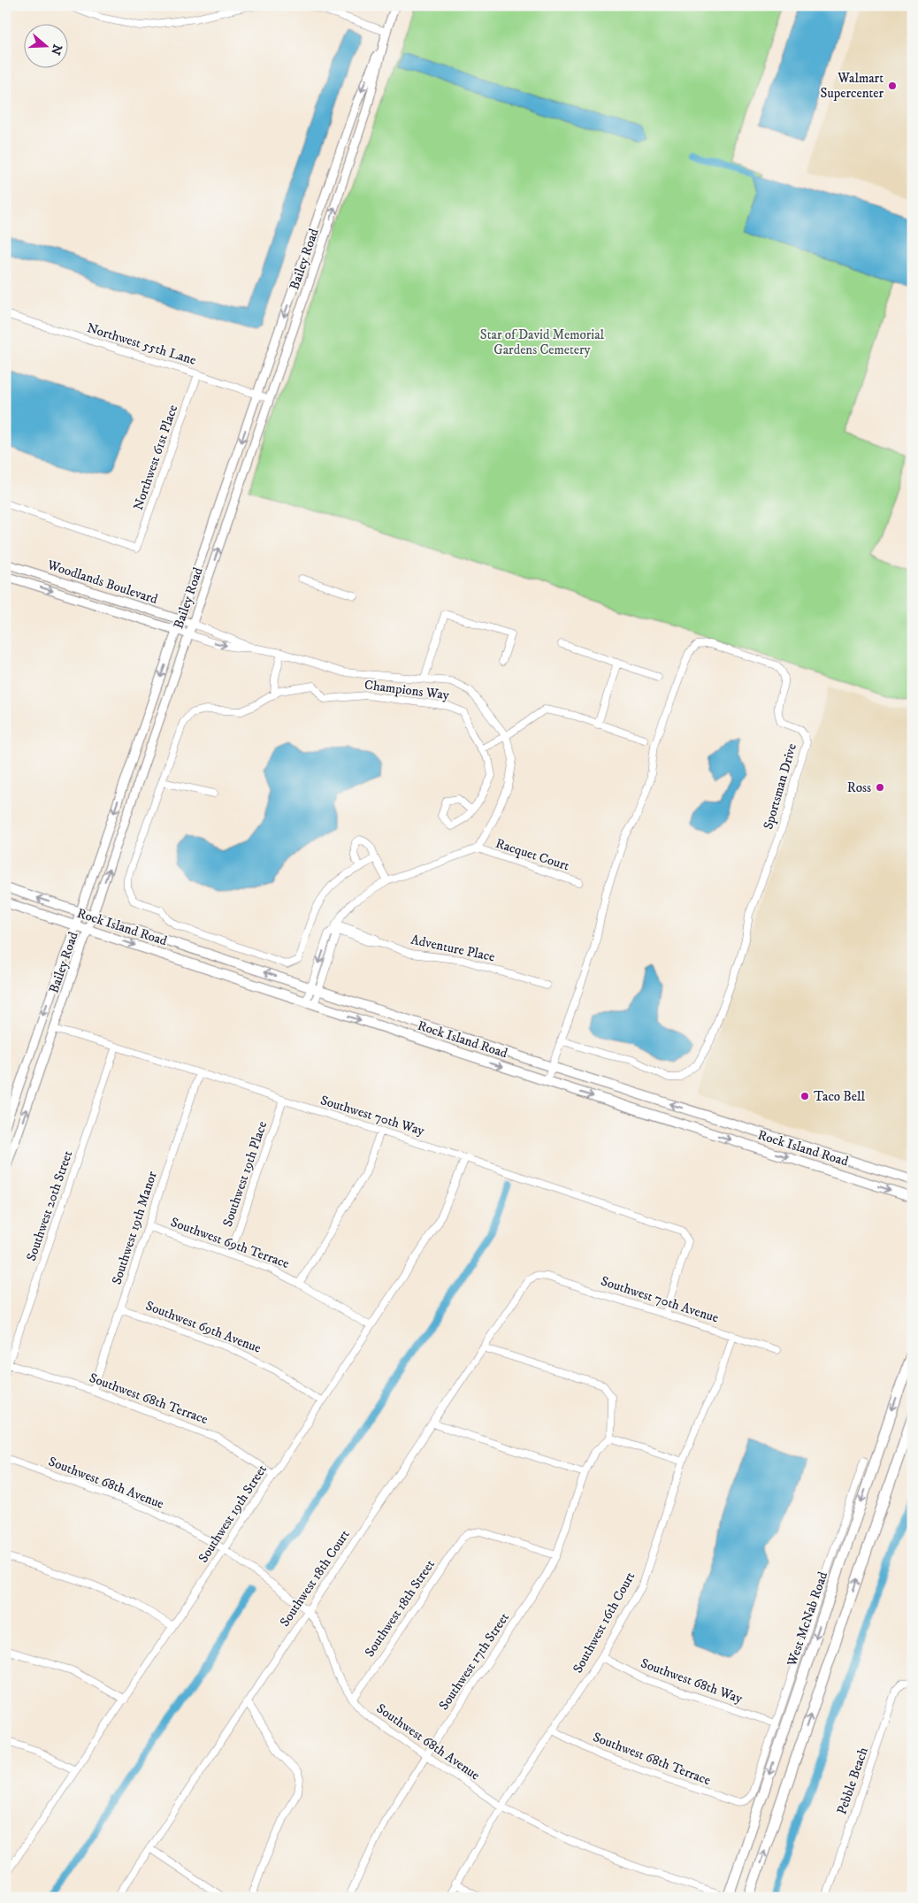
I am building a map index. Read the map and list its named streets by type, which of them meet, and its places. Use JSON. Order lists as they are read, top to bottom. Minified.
{"streets":{"main road":["Rock Island Road","West McNab Road"],"street":["Bailey Road","Northwest 55th Lane","Northwest 61st Place","Woodlands Boulevard","Champions Way","Sportsman Drive","Racquet Court","Adventure Place","Southwest 70th Way","Southwest 19th Place","Southwest 20th Street","Southwest 19th Manor","Southwest 69th Terrace","Southwest 70th Avenue","Southwest 69th Avenue","Southwest 68th Terrace","Southwest 68th Avenue","Southwest 19th Street","Southwest 18th Court","Southwest 18th Street","Southwest 16th Court","Southwest 17th Street","Southwest 68th Way","Pebble Beach"]},"crossings":[["Bailey Road","Northwest 55th Lane"],["Bailey Road","Woodlands Boulevard"],["Bailey Road","Rock Island Road"],["Bailey Road","Southwest 70th Way"],["Northwest 55th Lane","Northwest 61st Place"],["Sportsman Drive","Rock Island Road"],["Southwest 70th Way","Southwest 19th Place"],["Southwest 70th Way","Southwest 20th Street"],["Southwest 70th Way","Southwest 19th Manor"],["Southwest 70th Way","Southwest 70th Avenue"],["Southwest 70th Way","Southwest 19th Street"],["Southwest 19th Place","Southwest 69th Terrace"],["Southwest 20th Street","Southwest 68th Terrace"],["Southwest 19th Manor","Southwest 69th Terrace"],["Southwest 19th Manor","Southwest 69th Avenue"],["Southwest 19th Manor","Southwest 68th Terrace"],["Southwest 69th Terrace","Southwest 19th Street"],["Southwest 70th Avenue","Southwest 18th Court"],["Southwest 70th Avenue","Southwest 16th Court"],["Southwest 69th Avenue","Southwest 19th Street"],["Southwest 68th Terrace","Southwest 19th Street"],["Southwest 68th Terrace","Southwest 16th Court"],["Southwest 68th Terrace","Southwest 68th Way"],["Southwest 68th Avenue","Southwest 19th Street"],["Southwest 68th Avenue","Southwest 18th Court"],["Southwest 68th Avenue","Southwest 18th Street"],["Southwest 68th Avenue","West McNab Road"],["Southwest 68th Avenue","Southwest 16th Court"],["Southwest 68th Avenue","Southwest 17th Street"],["Southwest 18th Street","Southwest 17th Street"],["Southwest 16th Court","Southwest 68th Way"]],"parks":["Star of David Memorial Gardens Cemetery"],"places":["Walmart Supercenter","Ross","Taco Bell"],"north":"right"}
